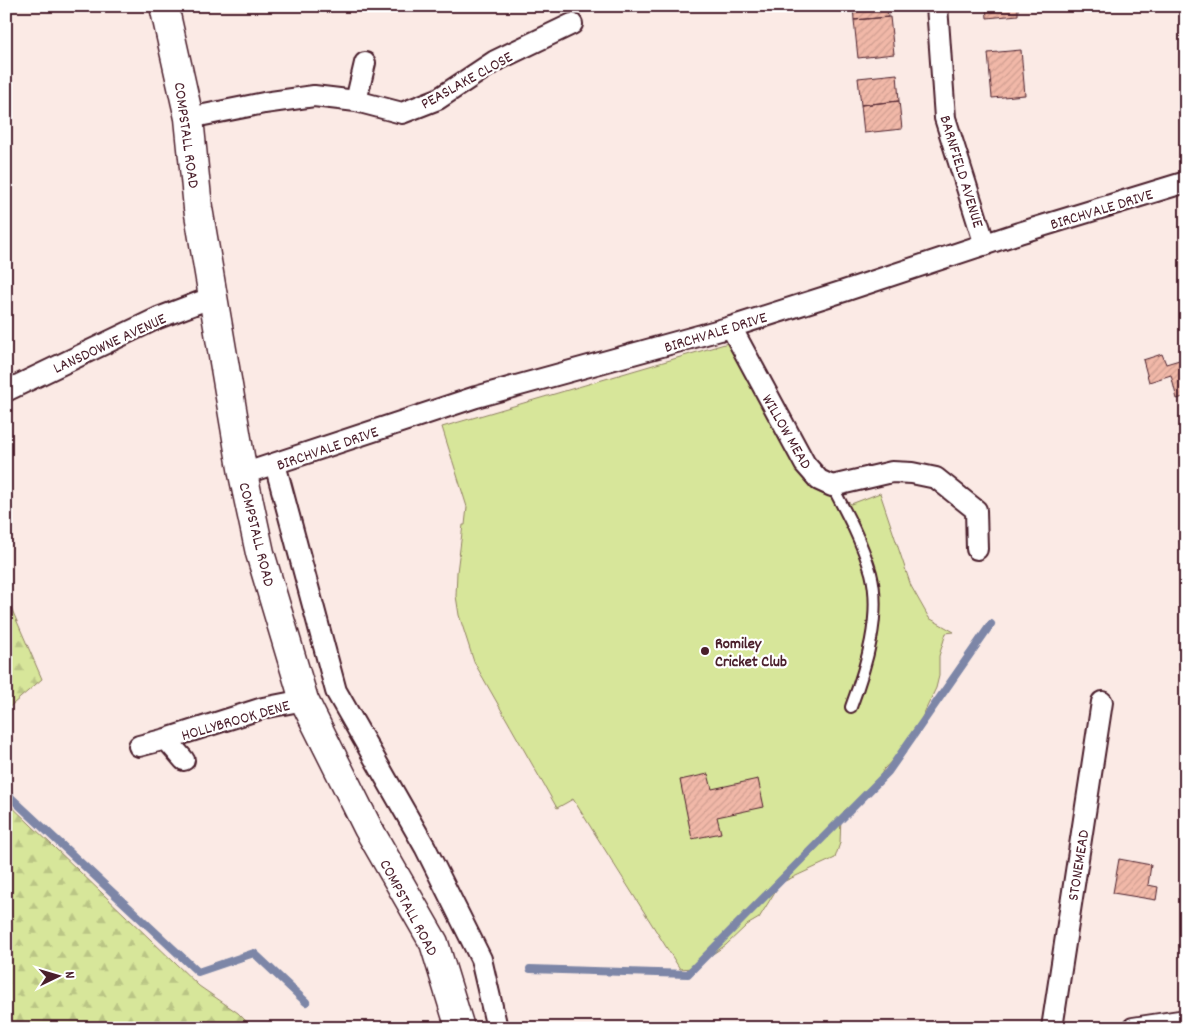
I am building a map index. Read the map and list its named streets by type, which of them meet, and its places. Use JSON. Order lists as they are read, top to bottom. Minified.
{"streets":{"main road":["COMPSTALL ROAD"],"street":["PEASLAKE CLOSE","BARNFIELD AVENUE","BIRCHVALE DRIVE","LANSDOWNE AVENUE","WILLOW MEAD","HOLLYBROOK DENE","STONEMEAD"]},"crossings":[["PEASLAKE CLOSE","COMPSTALL ROAD"],["COMPSTALL ROAD","BIRCHVALE DRIVE"],["COMPSTALL ROAD","LANSDOWNE AVENUE"],["COMPSTALL ROAD","HOLLYBROOK DENE"],["BARNFIELD AVENUE","BIRCHVALE DRIVE"],["BIRCHVALE DRIVE","WILLOW MEAD"]],"places":["Romiley Cricket Club"],"north":"right"}
